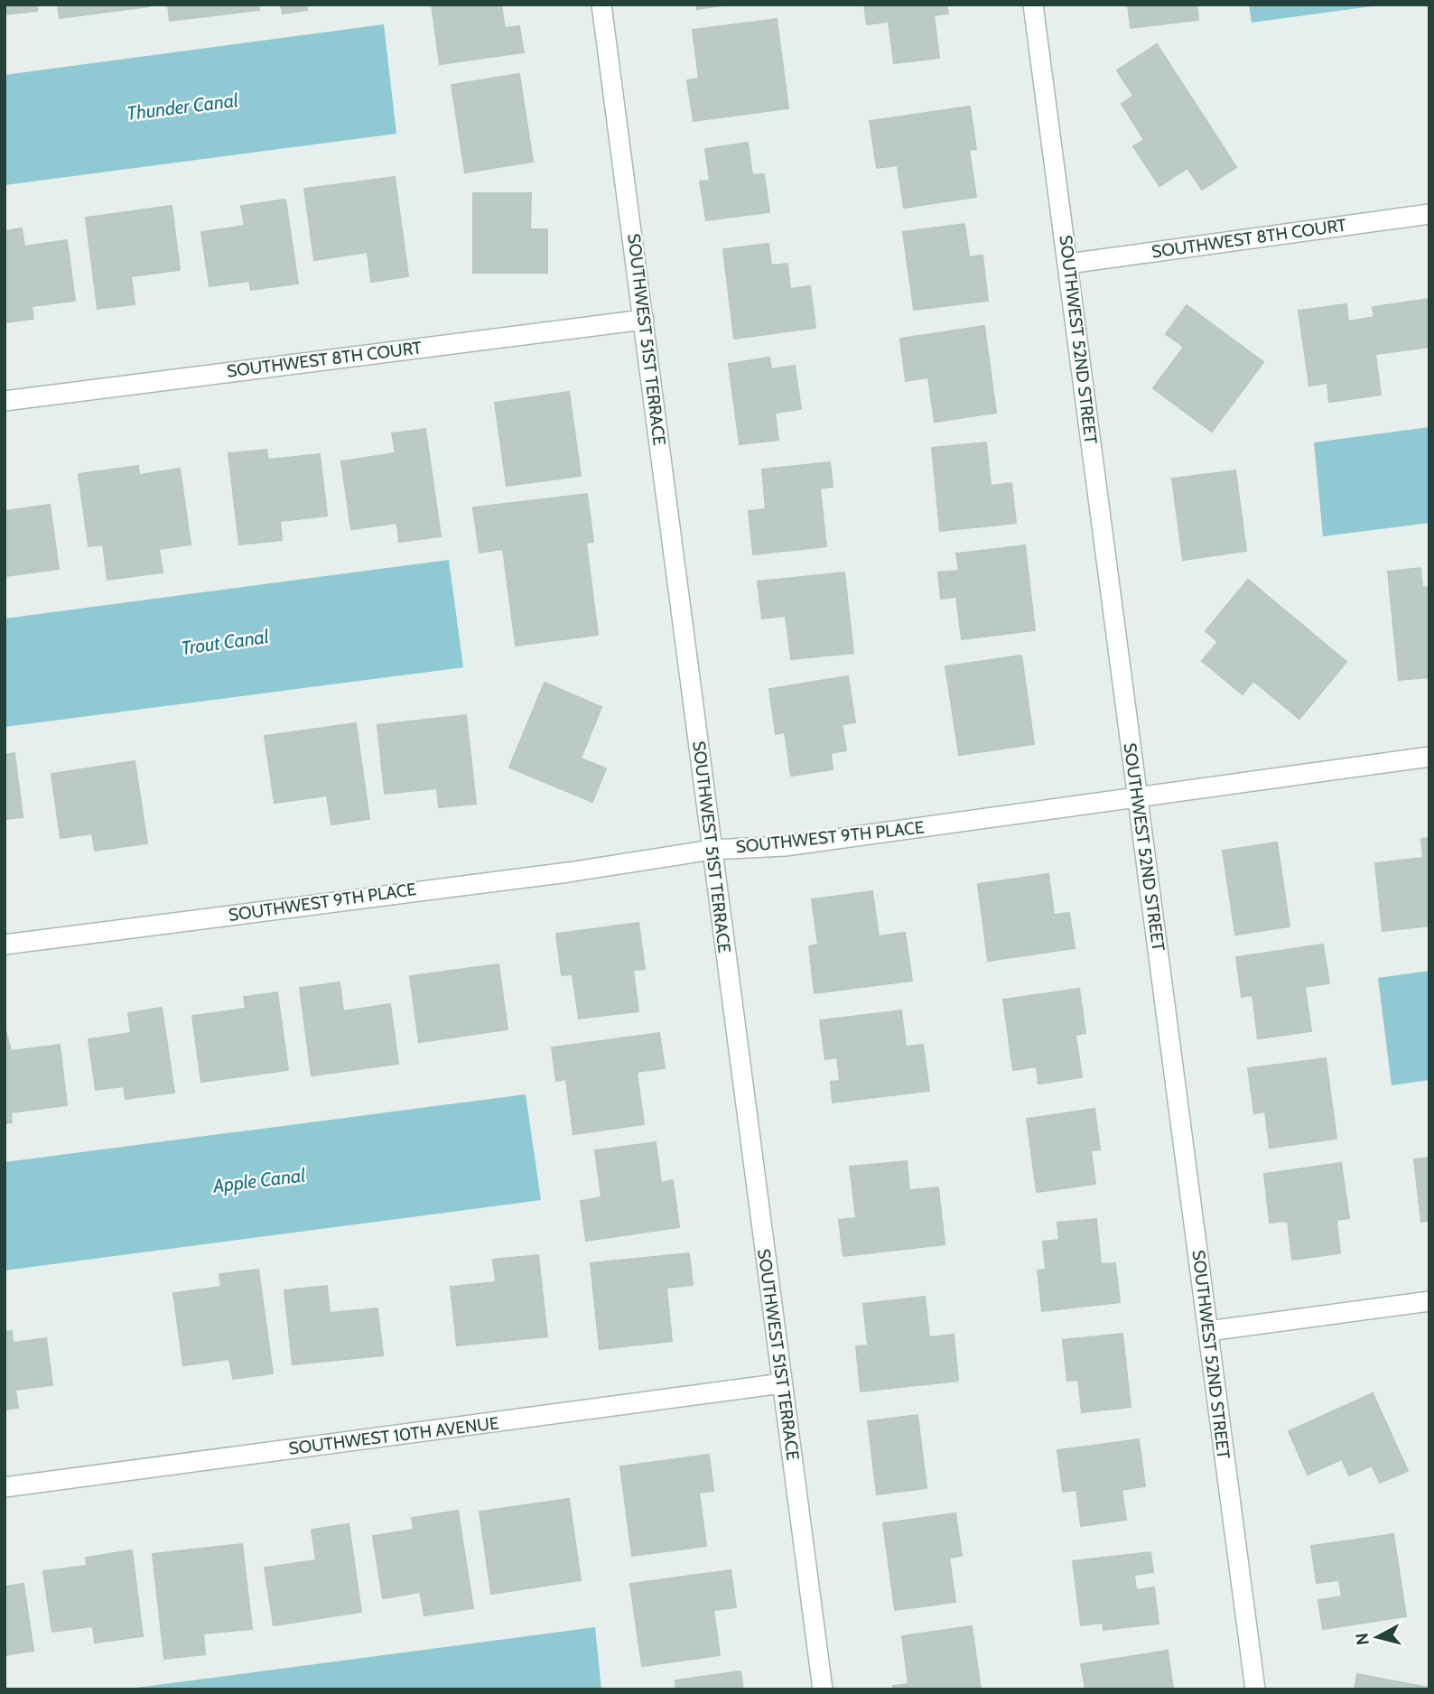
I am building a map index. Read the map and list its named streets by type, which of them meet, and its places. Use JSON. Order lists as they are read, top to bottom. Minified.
{"streets":{"street":["SOUTHWEST 8TH COURT","SOUTHWEST 51ST TERRACE","SOUTHWEST 52ND STREET","SOUTHWEST 9TH PLACE","SOUTHWEST 10TH AVENUE"]},"crossings":[["SOUTHWEST 8TH COURT","SOUTHWEST 51ST TERRACE"],["SOUTHWEST 8TH COURT","SOUTHWEST 52ND STREET"],["SOUTHWEST 51ST TERRACE","SOUTHWEST 9TH PLACE"],["SOUTHWEST 51ST TERRACE","SOUTHWEST 10TH AVENUE"],["SOUTHWEST 52ND STREET","SOUTHWEST 9TH PLACE"]],"water":["Thunder Canal","Trout Canal","Apple Canal"],"north":"left"}
